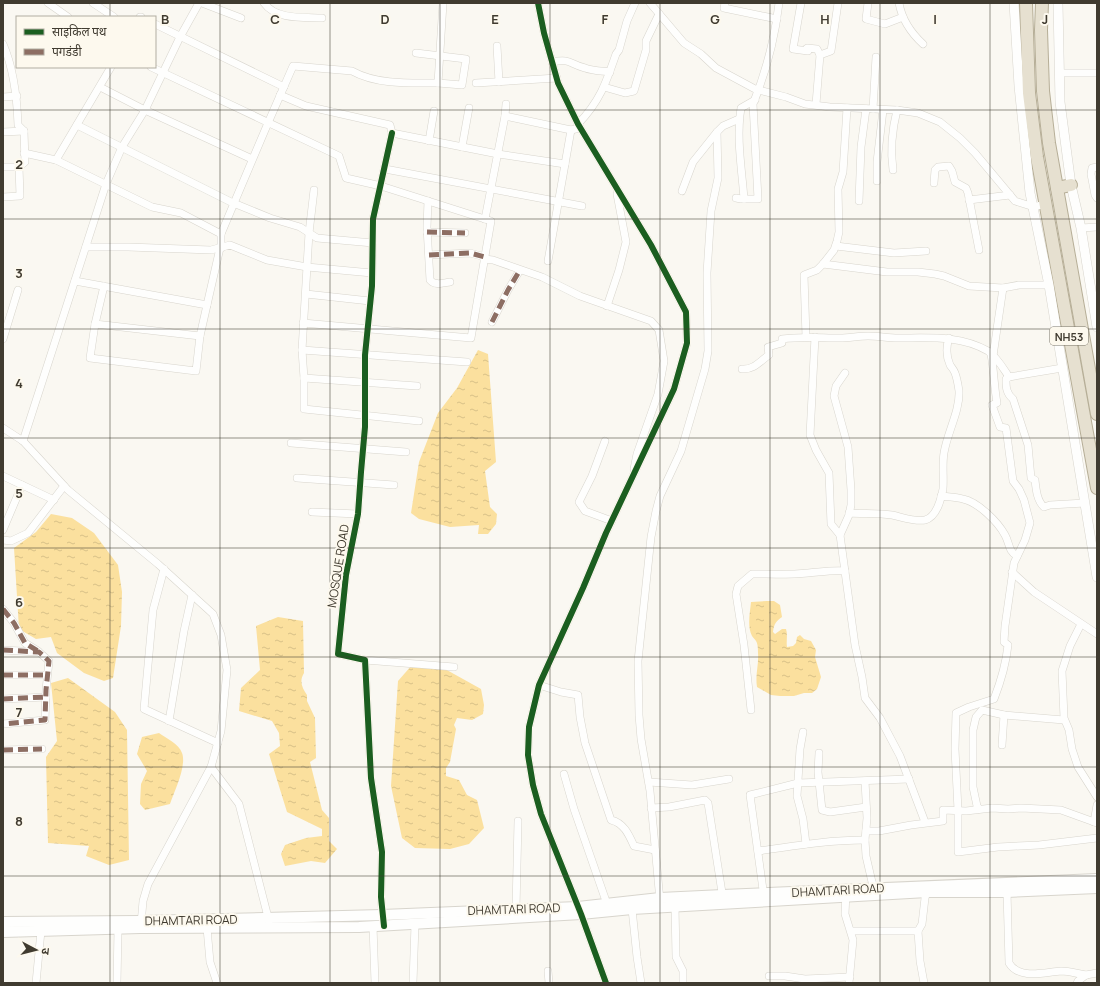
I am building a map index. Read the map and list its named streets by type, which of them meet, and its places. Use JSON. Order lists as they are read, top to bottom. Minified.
{"streets":{"highway":["NH53"],"main road":["DHAMTARI ROAD"],"street":["MOSQUE ROAD"]},"legend":["साइकिल पथ","पगडंडी"],"north":"right","grid":{"columns":["B","C","D","E","F","G","H","I","J"],"rows":["2","3","4","5","6","7","8"]}}
